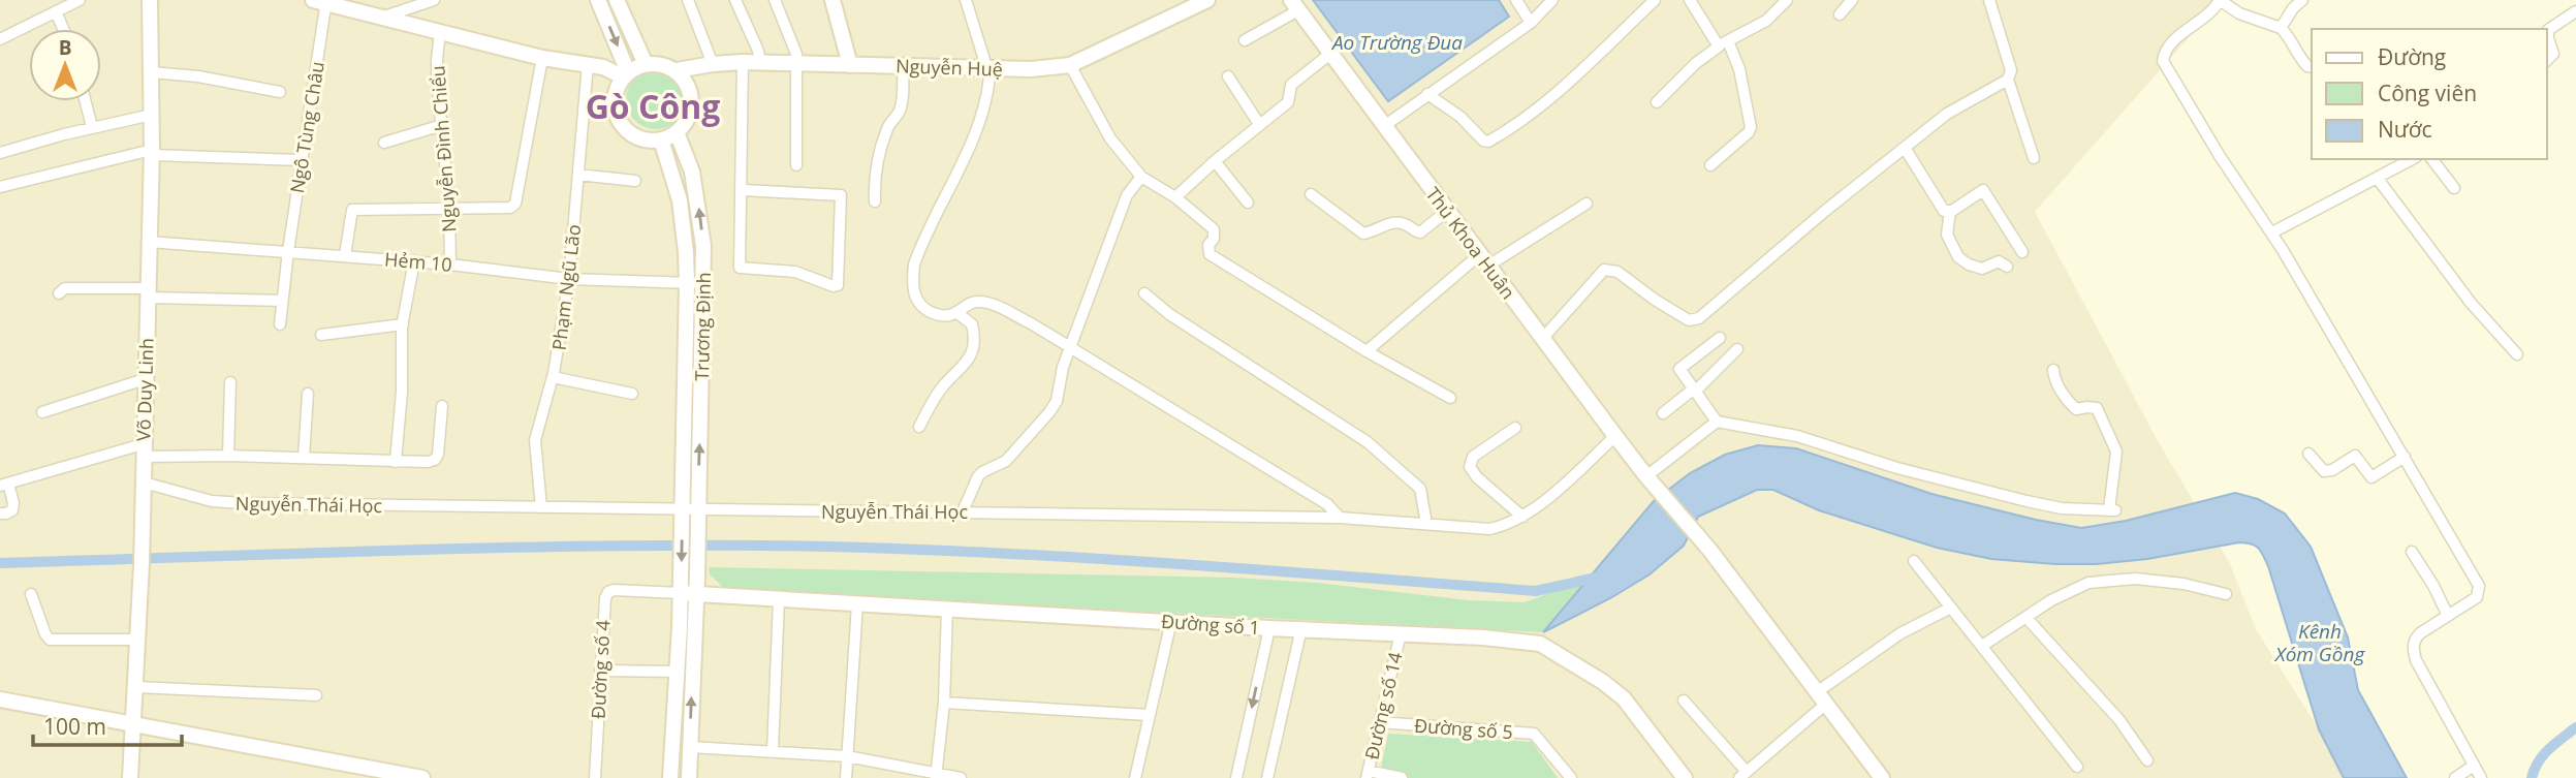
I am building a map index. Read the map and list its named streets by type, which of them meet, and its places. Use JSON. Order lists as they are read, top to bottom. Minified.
{"streets":{"main road":["Nguyễn Huệ","Thủ Khoa Huân","Trương Định","Võ Duy Linh","Đường số 1"],"street":["Ngô Tùng Châu","Nguyễn Đình Chiểu","Hẻm 10","Phạm Ngũ Lão","Nguyễn Thái Học","Đường số 4","Đường số 14","Đường số 5"]},"crossings":[["Nguyễn Huệ","Trương Định"],["Ngô Tùng Châu","Hẻm 10"],["Nguyễn Đình Chiểu","Hẻm 10"],["Thủ Khoa Huân","Nguyễn Thái Học"],["Hẻm 10","Phạm Ngũ Lão"],["Hẻm 10","Trương Định"],["Hẻm 10","Võ Duy Linh"],["Phạm Ngũ Lão","Nguyễn Thái Học"],["Trương Định","Nguyễn Thái Học"],["Trương Định","Đường số 1"],["Trương Định","Đường số 4"],["Võ Duy Linh","Nguyễn Thái Học"],["Đường số 1","Đường số 4"],["Đường số 1","Đường số 14"],["Đường số 14","Đường số 5"]],"districts":["Gò Công"],"water":["Ao Trường Đua","Kênh Xóm Gồng"],"legend":["Đường","Công viên","Nước"],"scale_bar":"100 m","north":"top"}
